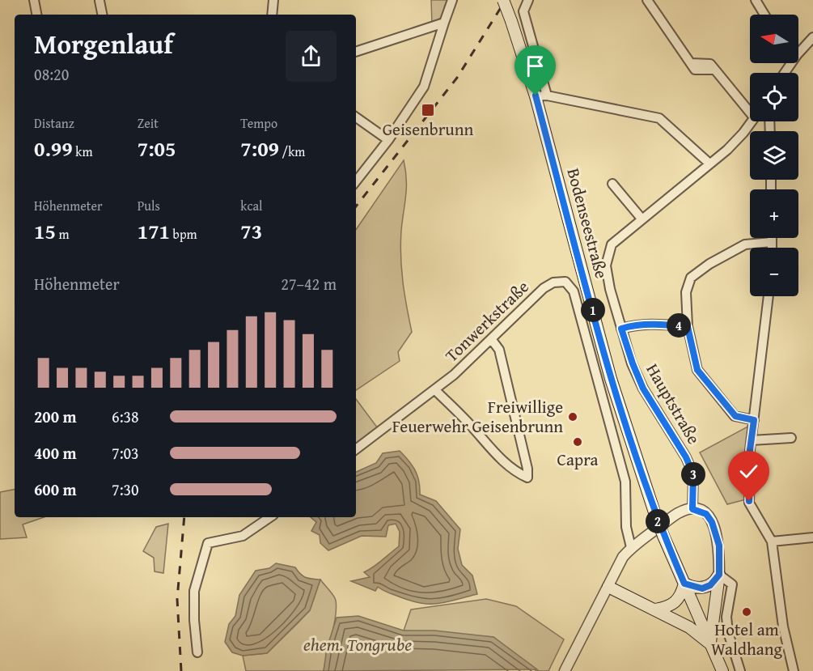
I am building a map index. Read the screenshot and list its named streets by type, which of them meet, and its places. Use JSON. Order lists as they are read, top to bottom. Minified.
{"streets":{"main road":["Bodenseestraße"],"street":["Tonwerkstraße","Hauptstraße"]},"water":["ehem. Tongrube"],"places":{"transit":["Geisenbrunn"],"other":["Freiwillige Feuerwehr Geisenbrunn","Capra","Hotel am Waldhang"]},"north":"left","page":{"map_buttons":["+","−"],"heading":["Morgenlauf","08:20"],"stats":[["Distanz","0.99 km"],["Zeit","7:05"],["Tempo","7:09 /km"],["Höhenmeter","15 m"],["Puls","171 bpm"],["kcal","73"]],"chart":["Höhenmeter","27–42 m"],"pins":["1","4","3","2"],"list":[{"name":"200 m","note":"6:38"},{"name":"400 m","note":"7:03"},{"name":"600 m","note":"7:30"}]}}
